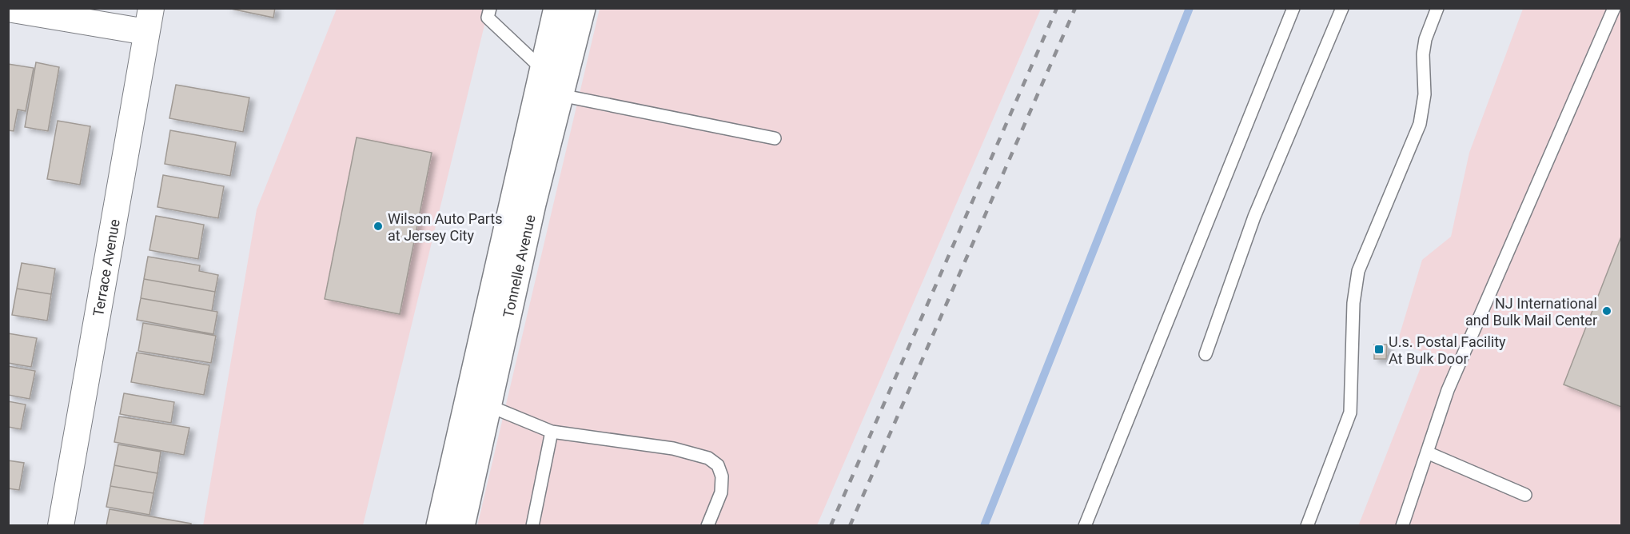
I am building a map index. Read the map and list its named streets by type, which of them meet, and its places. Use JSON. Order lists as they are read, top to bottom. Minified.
{"streets":{"highway":["Tonnelle Avenue"],"street":["Terrace Avenue"]},"places":{"other":["Wilson Auto Parts at Jersey City","NJ International and Bulk Mail Center"],"transit":["U.s. Postal Facility At Bulk Door"]}}
